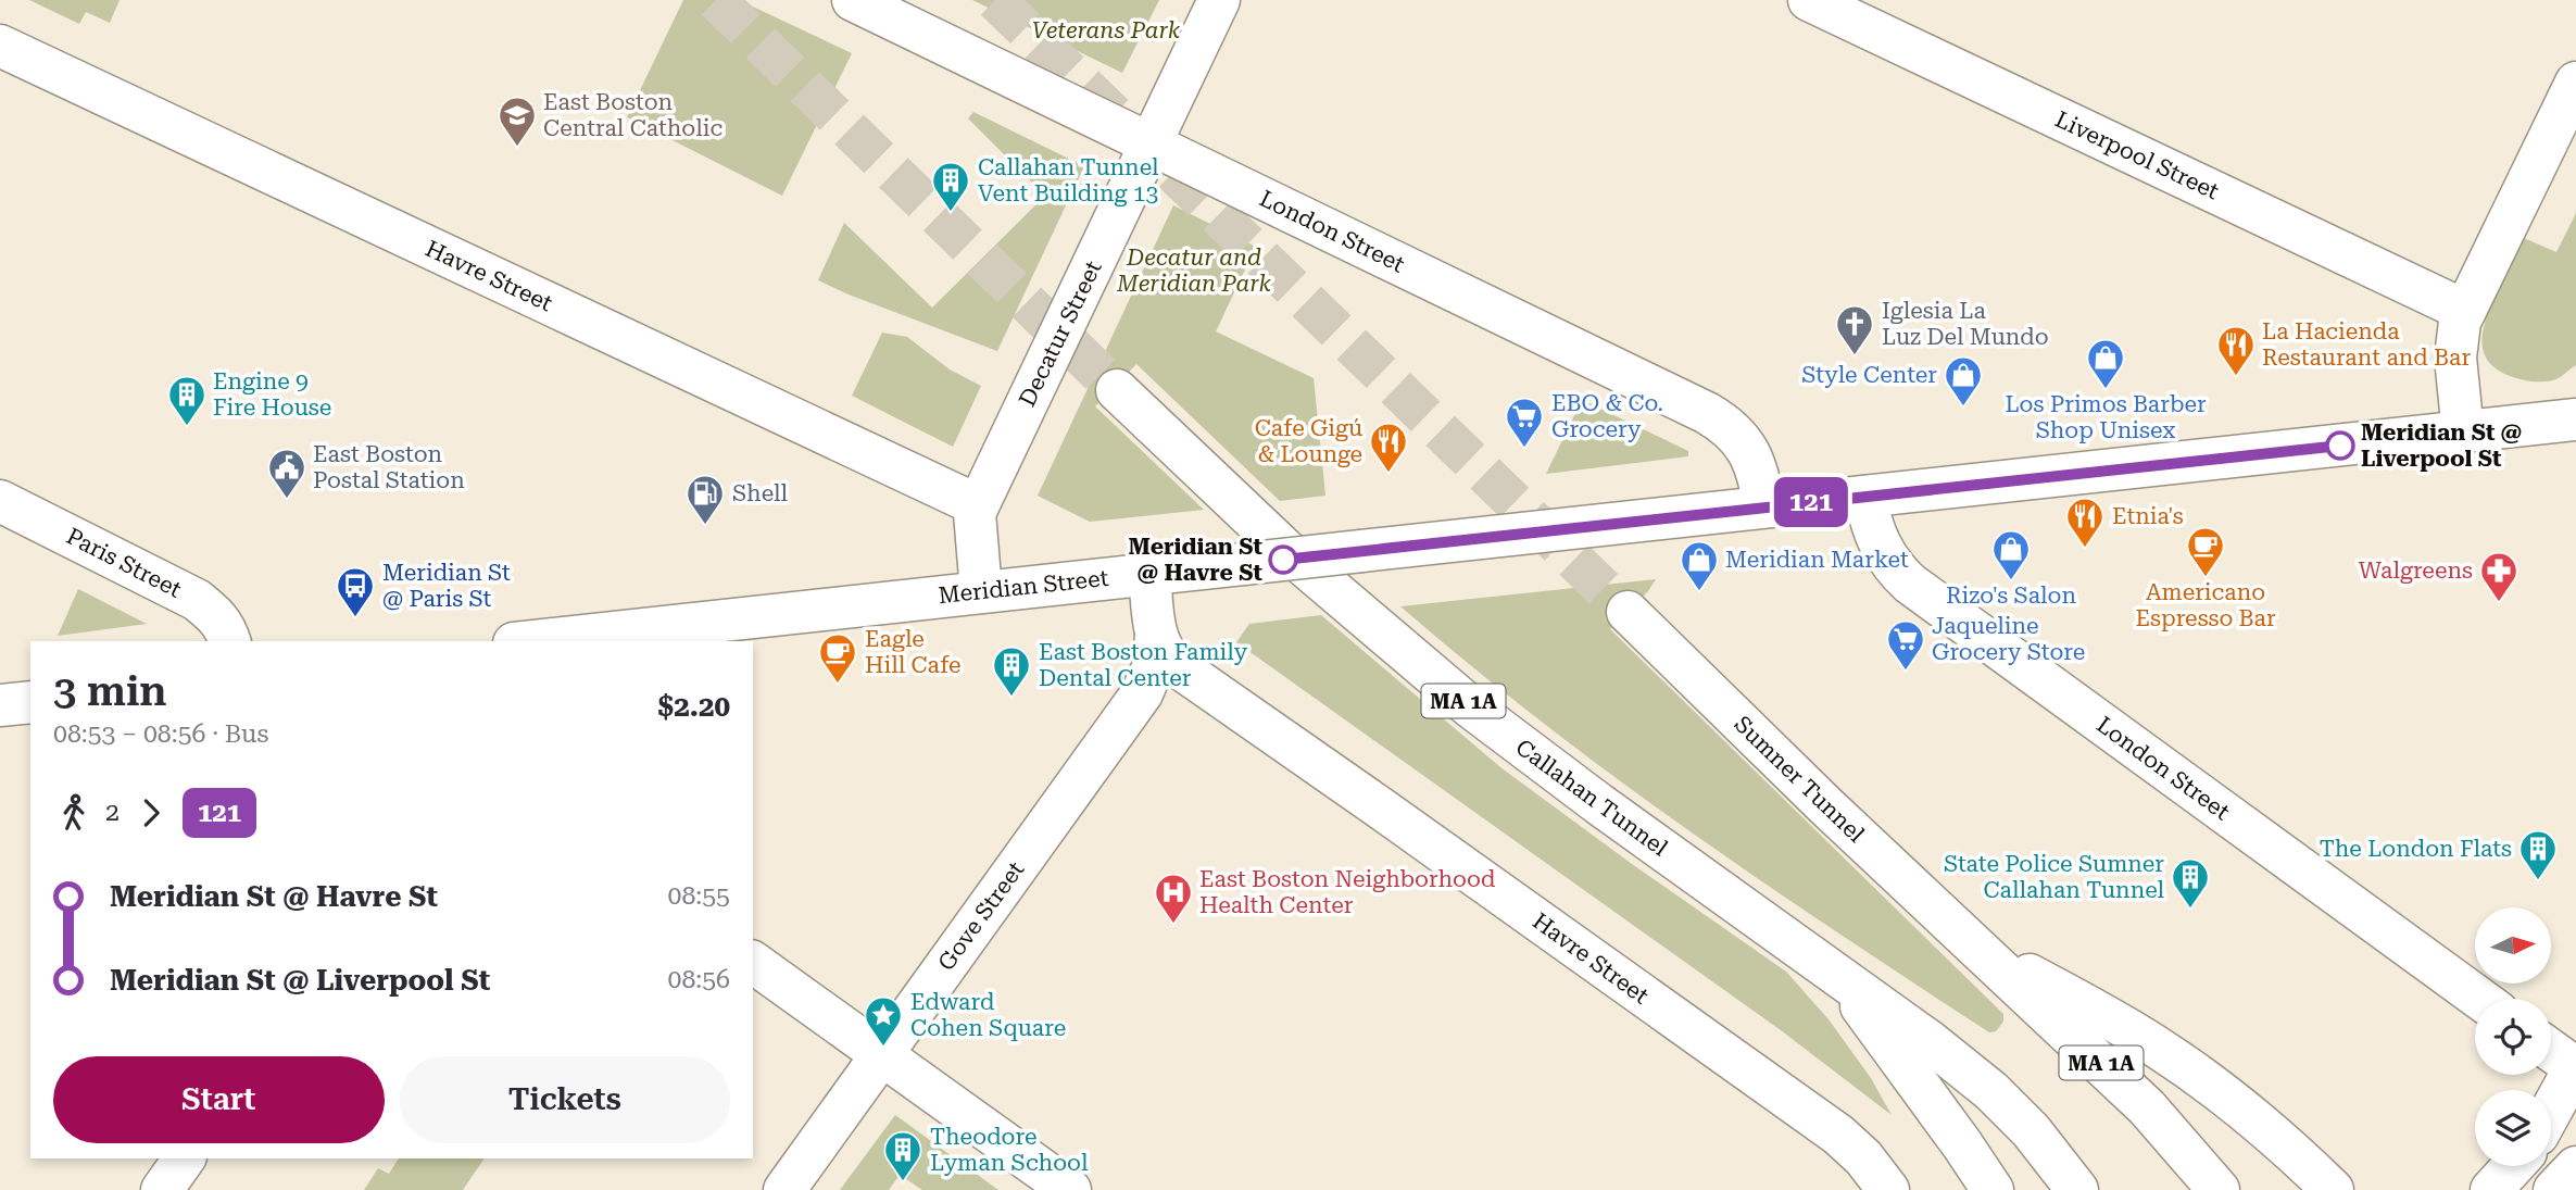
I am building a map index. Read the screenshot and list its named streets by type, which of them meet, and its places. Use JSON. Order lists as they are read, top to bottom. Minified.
{"streets":{"main road":["Liverpool Street","London Street","Havre Street","Decatur Street","Paris Street","Meridian Street","MA 1A","Sumner Tunnel","Callahan Tunnel","Gove Street"]},"crossings":[["London Street","Decatur Street"],["London Street","Meridian Street"],["Havre Street","Decatur Street"],["Havre Street","Meridian Street"],["Havre Street","Gove Street"],["Decatur Street","Meridian Street"],["MA 1A","Sumner Tunnel"],["MA 1A","Callahan Tunnel"]],"parks":["Veterans Park","Decatur and Meridian Park"],"places":{"school or university":["East Boston Central Catholic"],"building":["Callahan Tunnel Vent Building 13","Engine 9 Fire House","East Boston Family Dental Center","The London Flats","State Police Sumner Callahan Tunnel","Theodore Lyman School"],"church":["Iglesia La Luz Del Mundo"],"restaurant":["La Hacienda Restaurant and Bar","Cafe Gigú & Lounge","Etnia's"],"shop":["Los Primos Barber Shop Unisex","Style Center","Rizo's Salon","Meridian Market"],"other":["Meridian St @ Liverpool St","Meridian St @ Havre St"],"supermarket":["EBO & Co. Grocery","Jaqueline Grocery Store"],"public building":["East Boston Postal Station"],"fuel station":["Shell"],"cafe":["Americano Espresso Bar","Eagle Hill Cafe"],"pharmacy":["Walgreens"],"bus stop":["Meridian St @ Paris St"],"hospital":["East Boston Neighborhood Health Center"],"place":["Edward Cohen Square"]},"lines":["bus line 121"],"north":"right","page":{"on_map":"121","heading":["3 min","08:53 – 08:56 · Bus","$2.20"],"legs":["2","121"],"list":[{"name":"Meridian St @ Havre St","value":"08:55"},{"name":"Meridian St @ Liverpool St","value":"08:56"}],"buttons":["Start","Tickets"]}}
